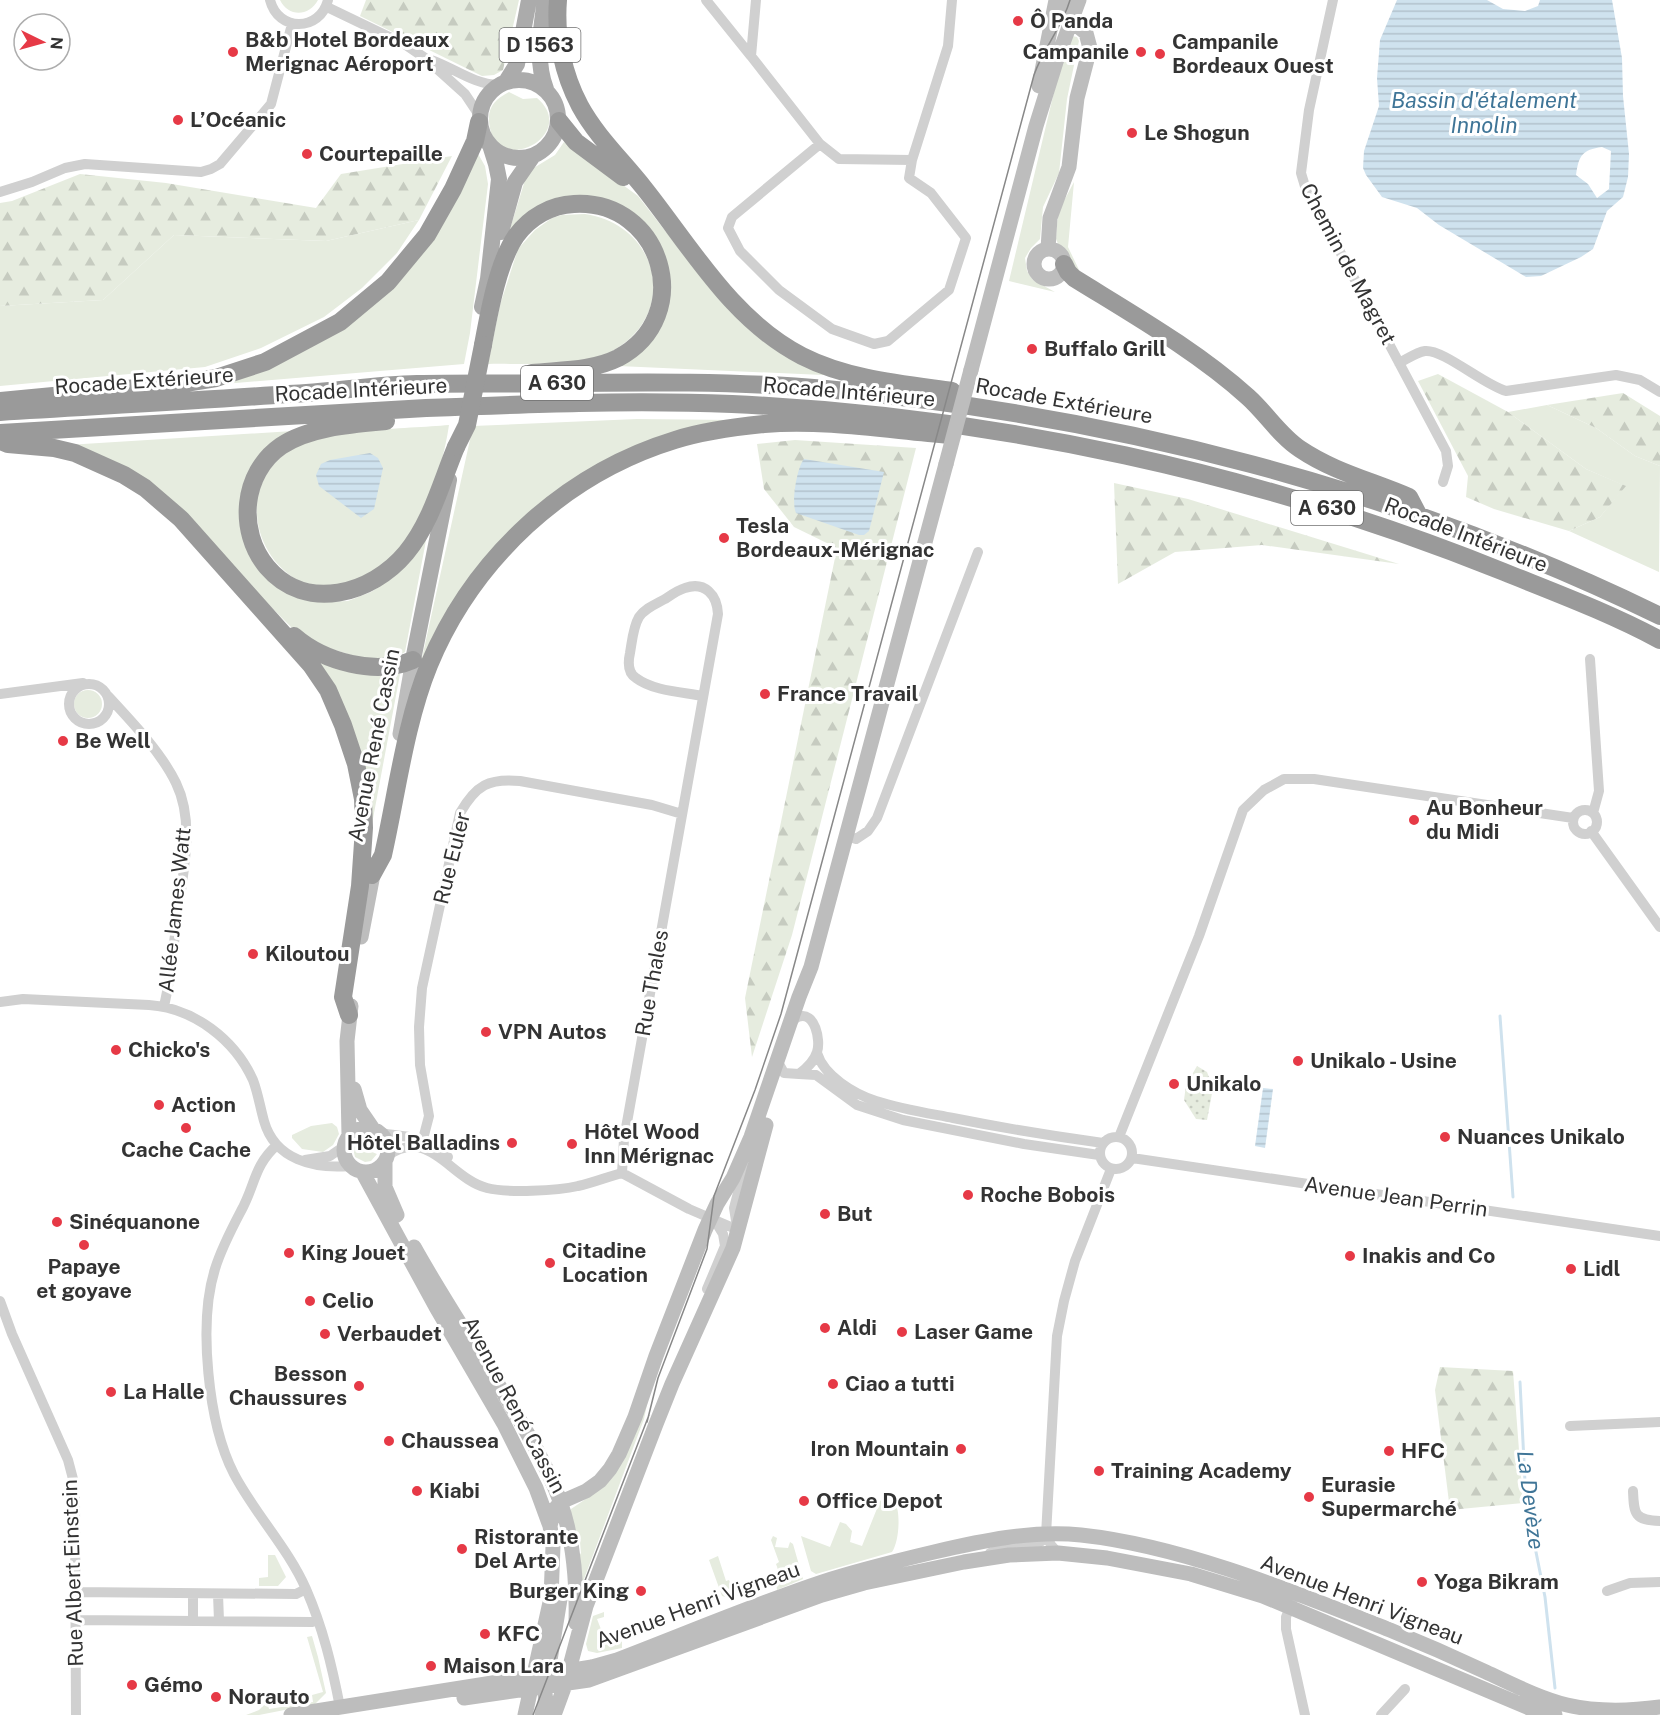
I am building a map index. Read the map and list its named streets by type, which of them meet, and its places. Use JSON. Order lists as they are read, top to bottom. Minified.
{"streets":{"highway":["Rocade Extérieure","A 630","Rocade Intérieure"],"main road":["D 1563","Avenue René Cassin"],"street":["Chemin de Magret","Rue Euler","Allée James Watt","Rue Thales","Avenue Jean Perrin","Rue Albert Einstein","Avenue Henri Vigneau"]},"crossings":[["Rue Euler","Rue Thales"]],"water":["Bassin d'étalement Innolin","La Devèze"],"places":["Ô Panda","B&b Hotel Bordeaux Merignac Aéroport","Campanile","Campanile Bordeaux Ouest","L’Océanic","Le Shogun","Courtepaille","Buffalo Grill","Tesla Bordeaux-Mérignac","France Travail","Be Well","Au Bonheur du Midi","Kiloutou","VPN Autos","Chicko's","Unikalo - Usine","Unikalo","Action","Cache Cache","Nuances Unikalo","Hôtel Balladins","Hôtel Wood Inn Mérignac","Roche Bobois","But","Sinéquanone","Papaye et goyave","King Jouet","Inakis and Co","Citadine Location","Lidl","Celio","Aldi","Laser Game","Verbaudet","Ciao a tutti","Besson Chaussures","La Halle","Chaussea","Iron Mountain","HFC","Training Academy","Kiabi","Eurasie Supermarché","Office Depot","Ristorante Del Arte","Yoga Bikram","Burger King","KFC","Maison Lara","Gémo","Norauto"],"north":"right"}
